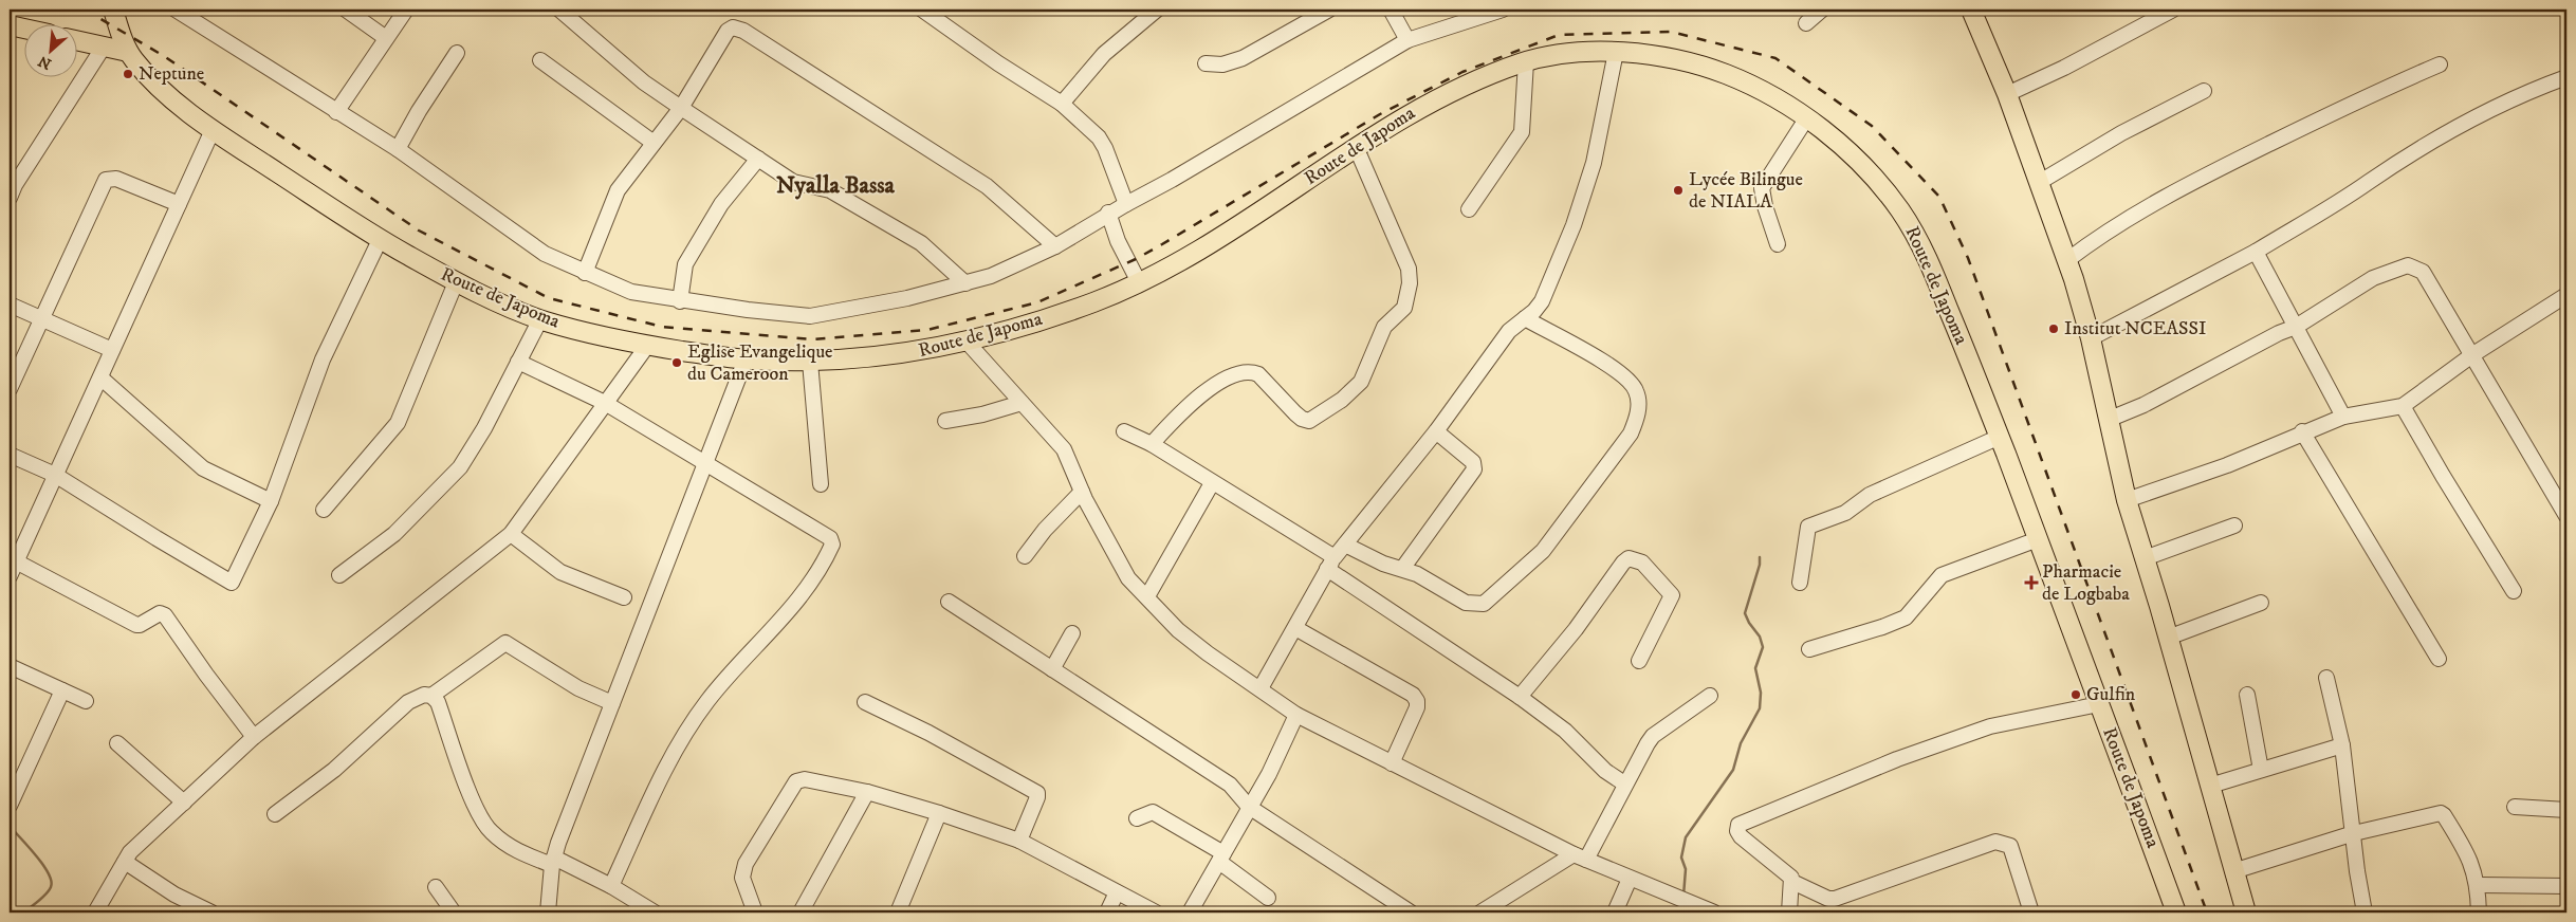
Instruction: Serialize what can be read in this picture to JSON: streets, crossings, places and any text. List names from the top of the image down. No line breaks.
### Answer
{"streets":{"main road":["Route de Japoma"]},"districts":["Nyalla Bassa"],"places":{"other":["Neptune","Lycée Bilingue de NIALA","Institut NCEASSI","Eglise Evangelique du Cameroon","Gulfin"],"health":["Pharmacie de Logbaba"]},"north":"bottom left"}
